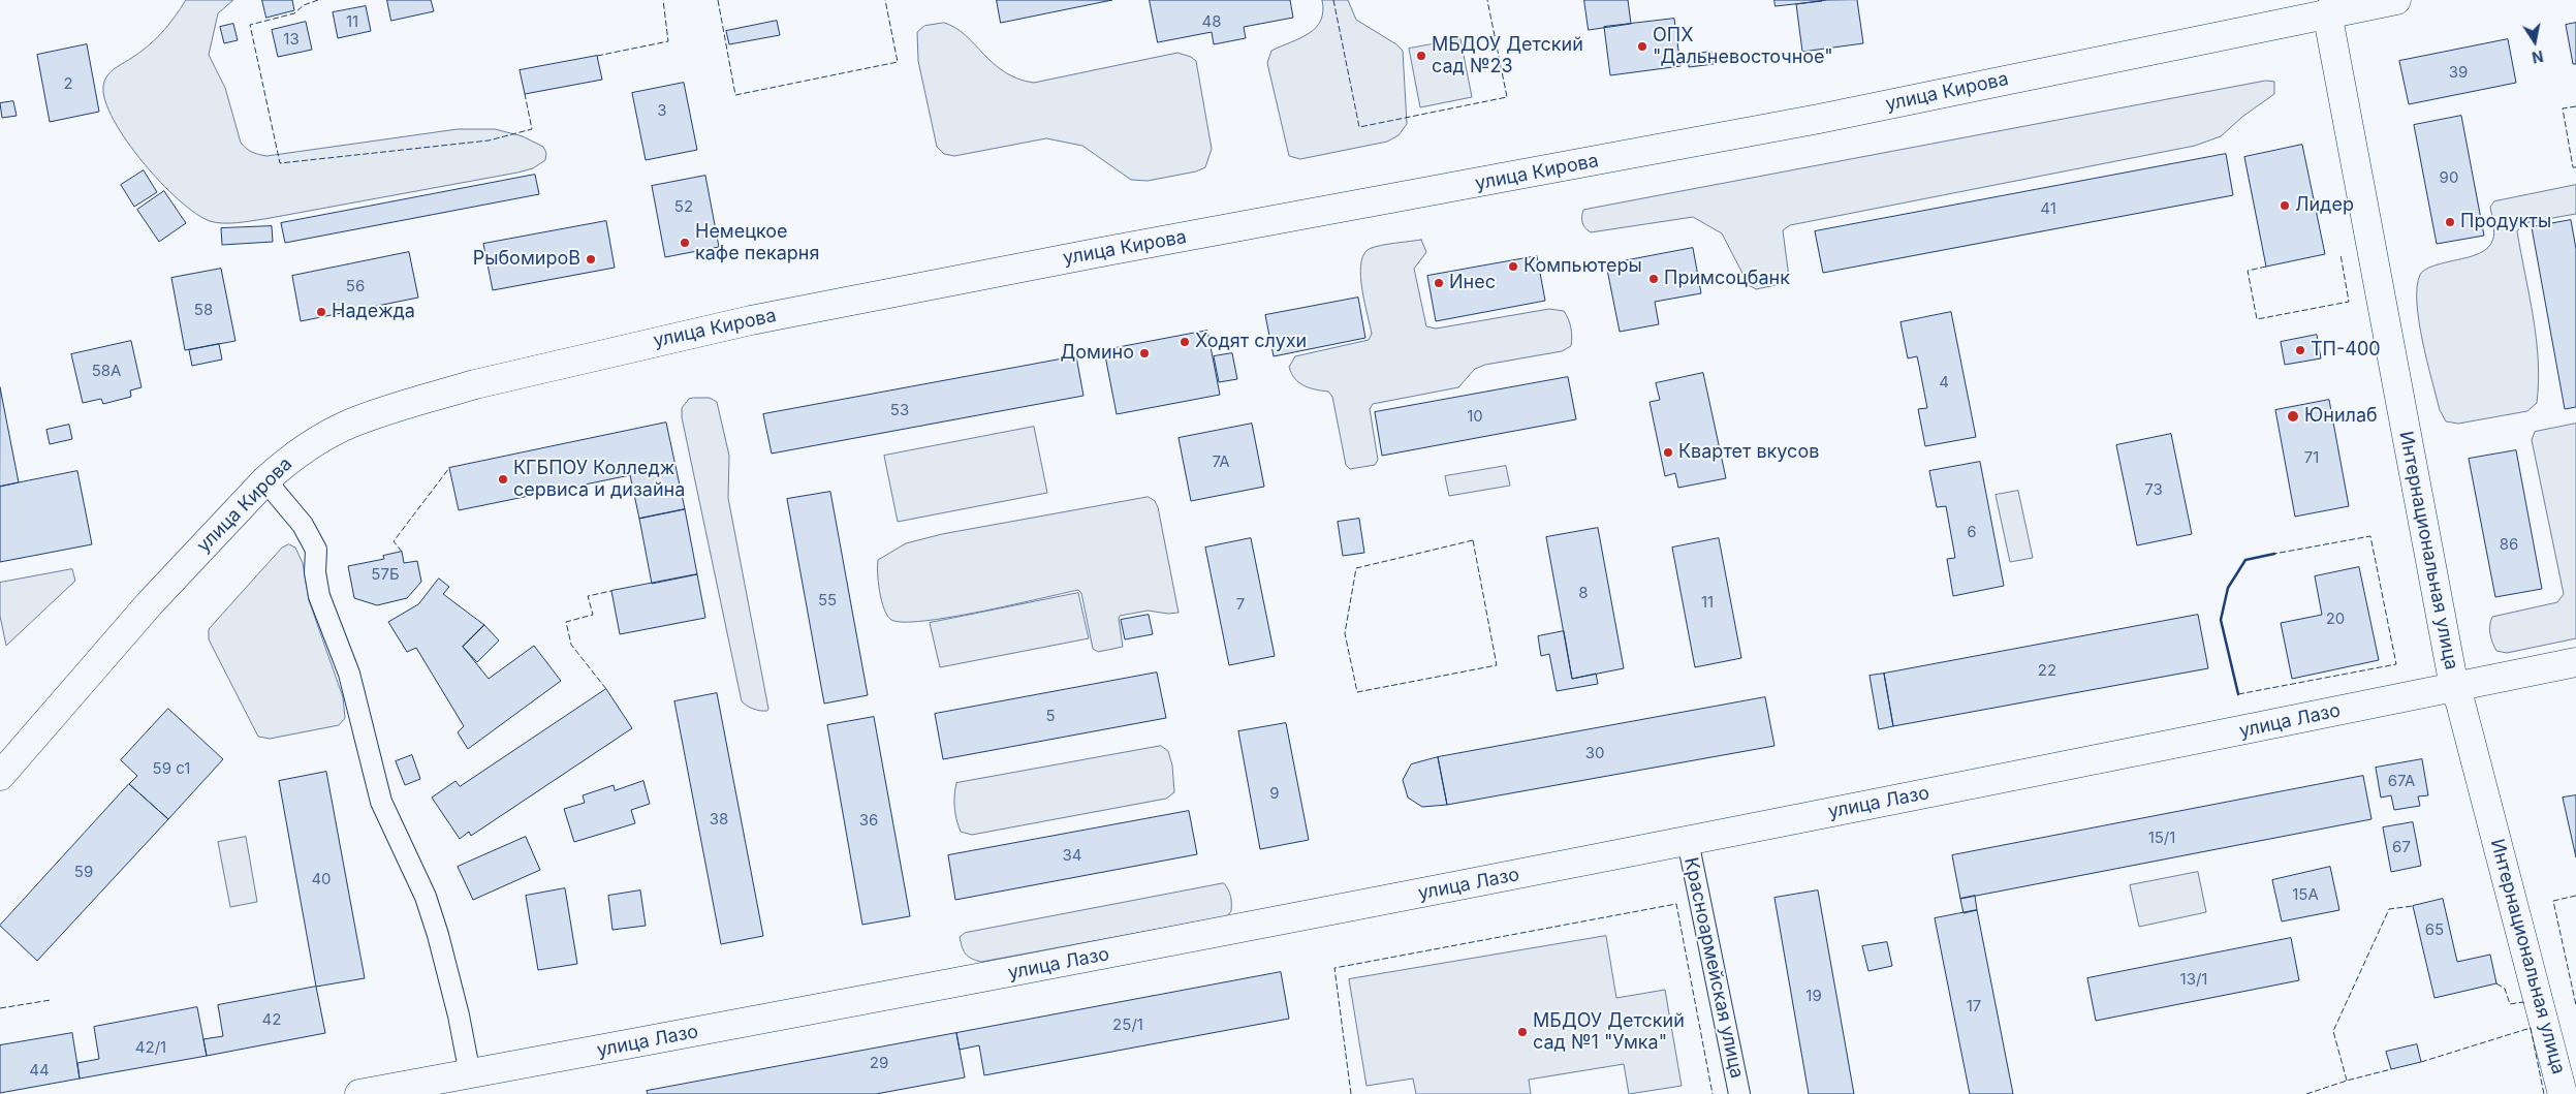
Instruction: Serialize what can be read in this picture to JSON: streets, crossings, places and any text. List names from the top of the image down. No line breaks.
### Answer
{"streets":{"main road":["улица Кирова","Интернациональная улица","улица Лазо"],"street":["Красноармейская улица"]},"crossings":[["улица Кирова","Интернациональная улица"],["Интернациональная улица","улица Лазо"],["улица Лазо","Красноармейская улица"]],"places":["ОПХ \"Дальневосточное\"","МБДОУ Детский сад №23","Лидер","Продукты","Немецкое кафе пекарня","РыбомироВ","Компьютеры","Примсоцбанк","Инес","Надежда","Ходят слухи","ТП-400","Домино","Юнилаб","Квартет вкусов","КГБПОУ Колледж сервиса и дизайна","МБДОУ Детский сад №1 \"Умка\""],"house_numbers":["11","48","13","39","2","3","90","52","41","56","58","58А","4","53","10","71","7А","73","6","86","57Б","8","55","11","7","20","22","5","30","59 с1","67А","9","38","36","15/1","67","34","59","40","15А","65","13/1","19","17","42","25/1","42/1","29","44"],"north":"bottom"}
